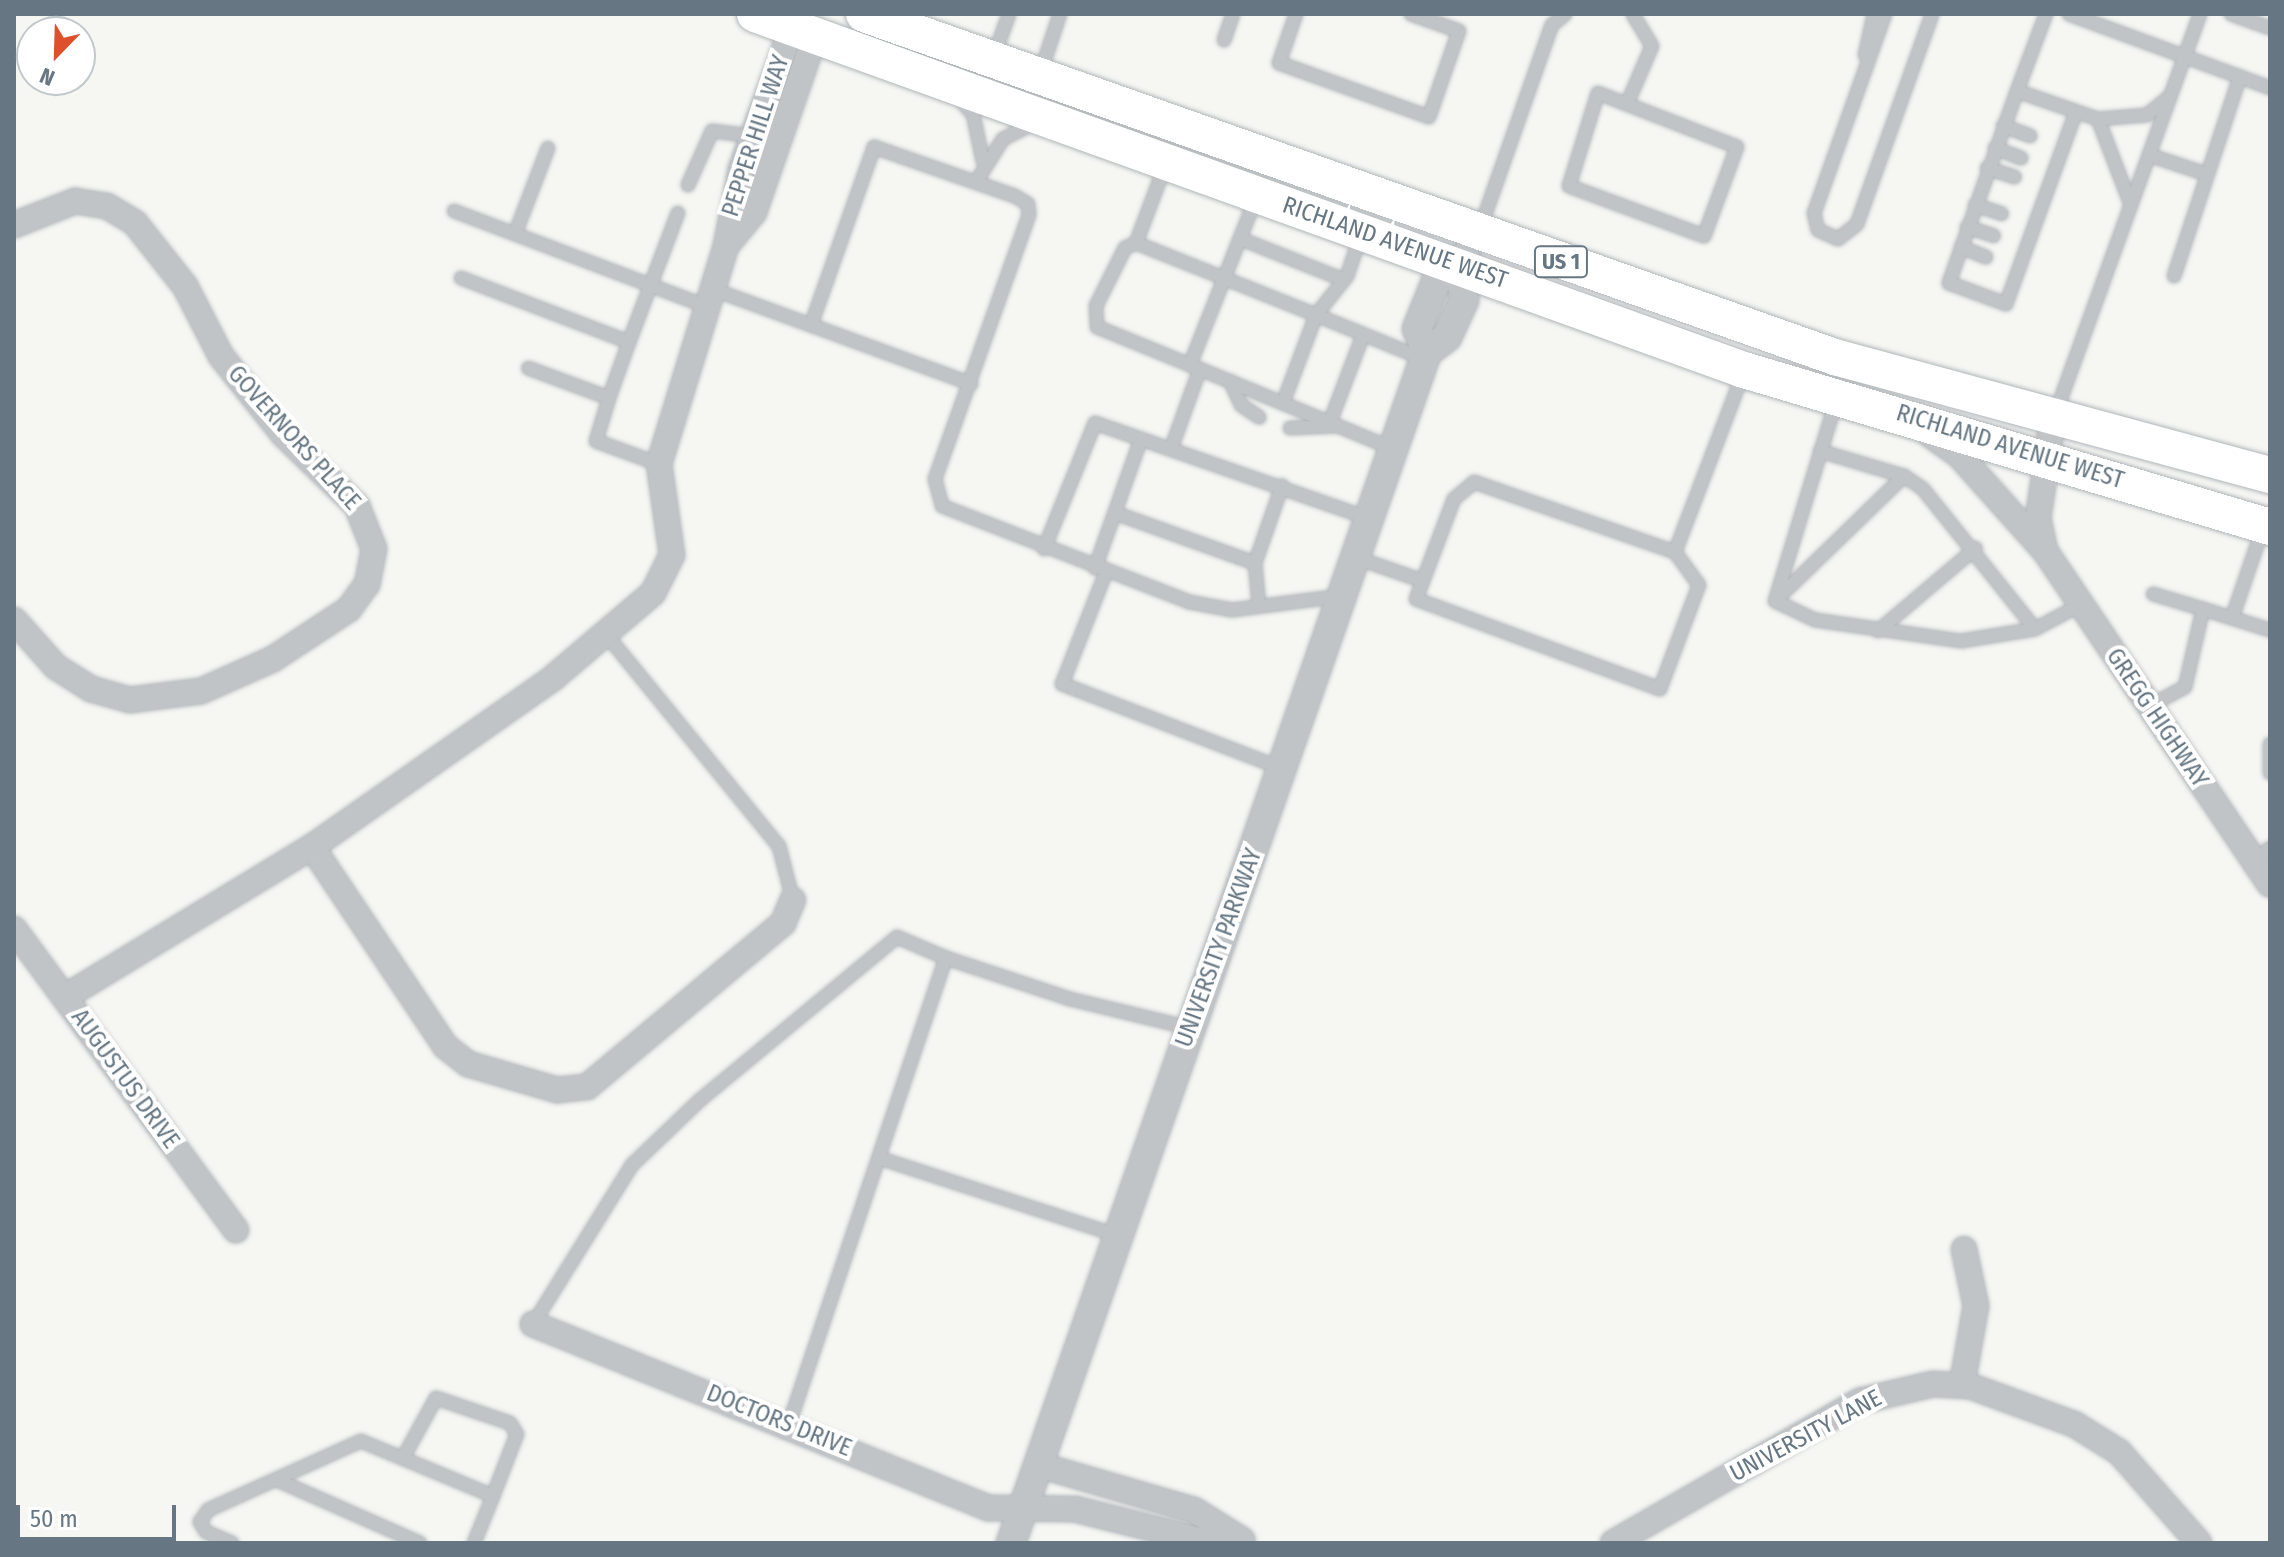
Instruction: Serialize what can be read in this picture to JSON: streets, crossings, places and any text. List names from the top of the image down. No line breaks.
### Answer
{"streets":{"main road":["RICHLAND AVENUE WEST","US 1"],"street":["PEPPER HILL WAY","GOVERNORS PLACE","GREGG HIGHWAY","UNIVERSITY PARKWAY","AUGUSTUS DRIVE","DOCTORS DRIVE","UNIVERSITY LANE"]},"crossings":[["PEPPER HILL WAY","RICHLAND AVENUE WEST"],["RICHLAND AVENUE WEST","GREGG HIGHWAY"],["RICHLAND AVENUE WEST","UNIVERSITY PARKWAY"],["UNIVERSITY PARKWAY","DOCTORS DRIVE"]],"scale_bar":"50 m","north":"bottom left"}
